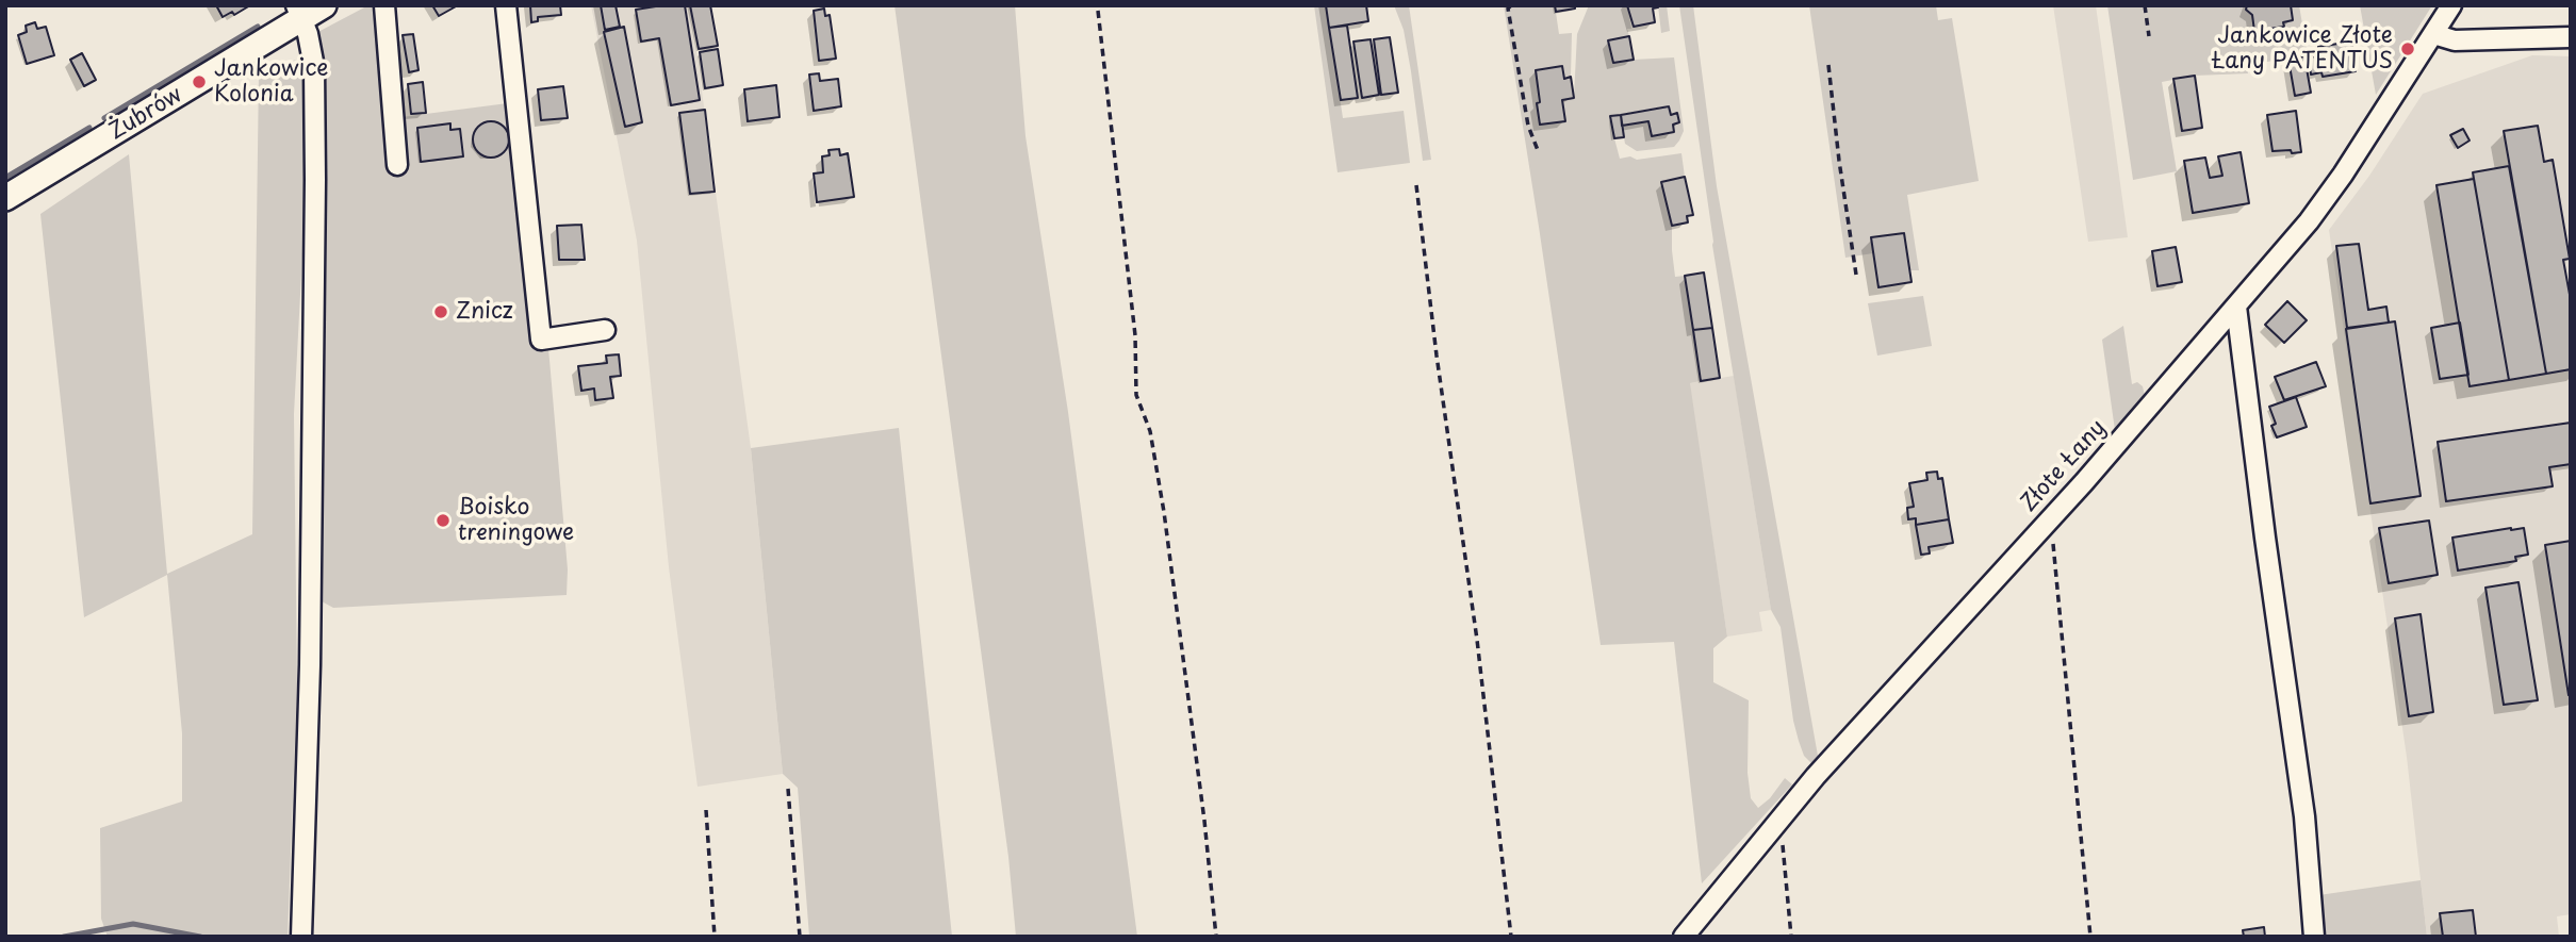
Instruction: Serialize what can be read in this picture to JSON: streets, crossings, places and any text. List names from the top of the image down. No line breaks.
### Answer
{"streets":{"main road":["Żubrów"],"street":["Złote Łany"]},"places":["Jankowice Złote Łany PATENTUS","Jankowice Kolonia","Znicz","Boisko treningowe"]}
